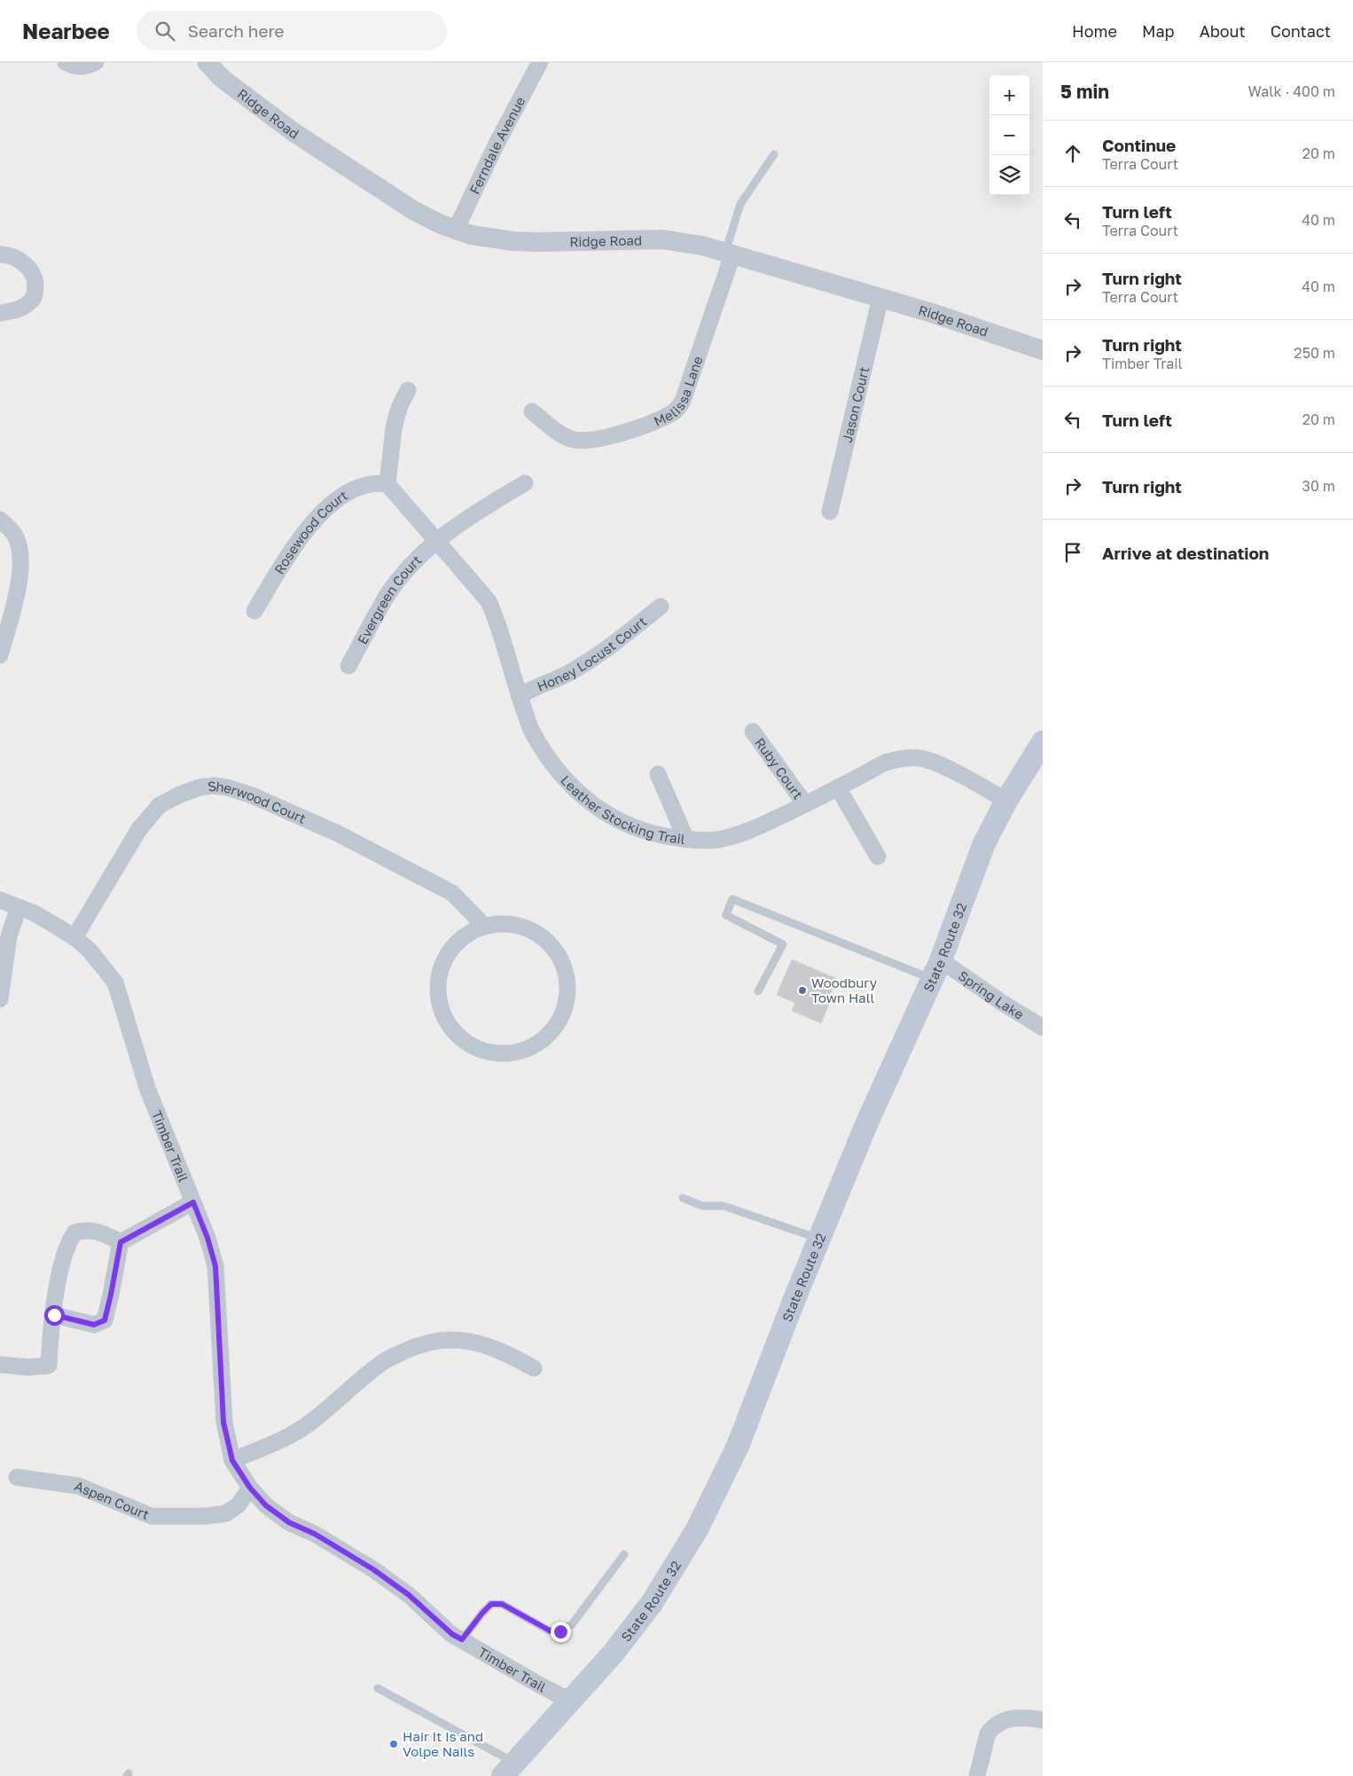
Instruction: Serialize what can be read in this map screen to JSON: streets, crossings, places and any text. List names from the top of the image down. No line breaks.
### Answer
{"streets":{"main road":["State Route 32"],"street":["Ridge Road","Ferndale Avenue","Melissa Lane","Jason Court","Rosewood Court","Evergreen Court","Honey Locust Court","Ruby Court","Sherwood Court","Leather Stocking Trail","Spring Lake","Timber Trail","Aspen Court"]},"crossings":[["Ridge Road","Ferndale Avenue"],["Ridge Road","Melissa Lane"],["Ridge Road","Jason Court"],["Rosewood Court","Leather Stocking Trail"],["Evergreen Court","Leather Stocking Trail"],["Honey Locust Court","Leather Stocking Trail"],["Ruby Court","Leather Stocking Trail"],["Sherwood Court","Timber Trail"],["Leather Stocking Trail","State Route 32"],["State Route 32","Spring Lake"],["State Route 32","Timber Trail"],["Timber Trail","Aspen Court"]],"places":["Woodbury Town Hall","Hair It Is and Volpe Nails"],"page":{"header":"Nearbee","search":"Search here","nav":["Home","Map","About","Contact"],"heading":["5 min","Walk · 400 m"],"map_buttons":["+","−"],"list":[["Continue","Terra Court","20 m"],["Turn left","Terra Court","40 m"],["Turn right","Terra Court","40 m"],["Turn right","Timber Trail","250 m"],["Turn left","20 m"],["Turn right","30 m"],"Arrive at destination"]}}
